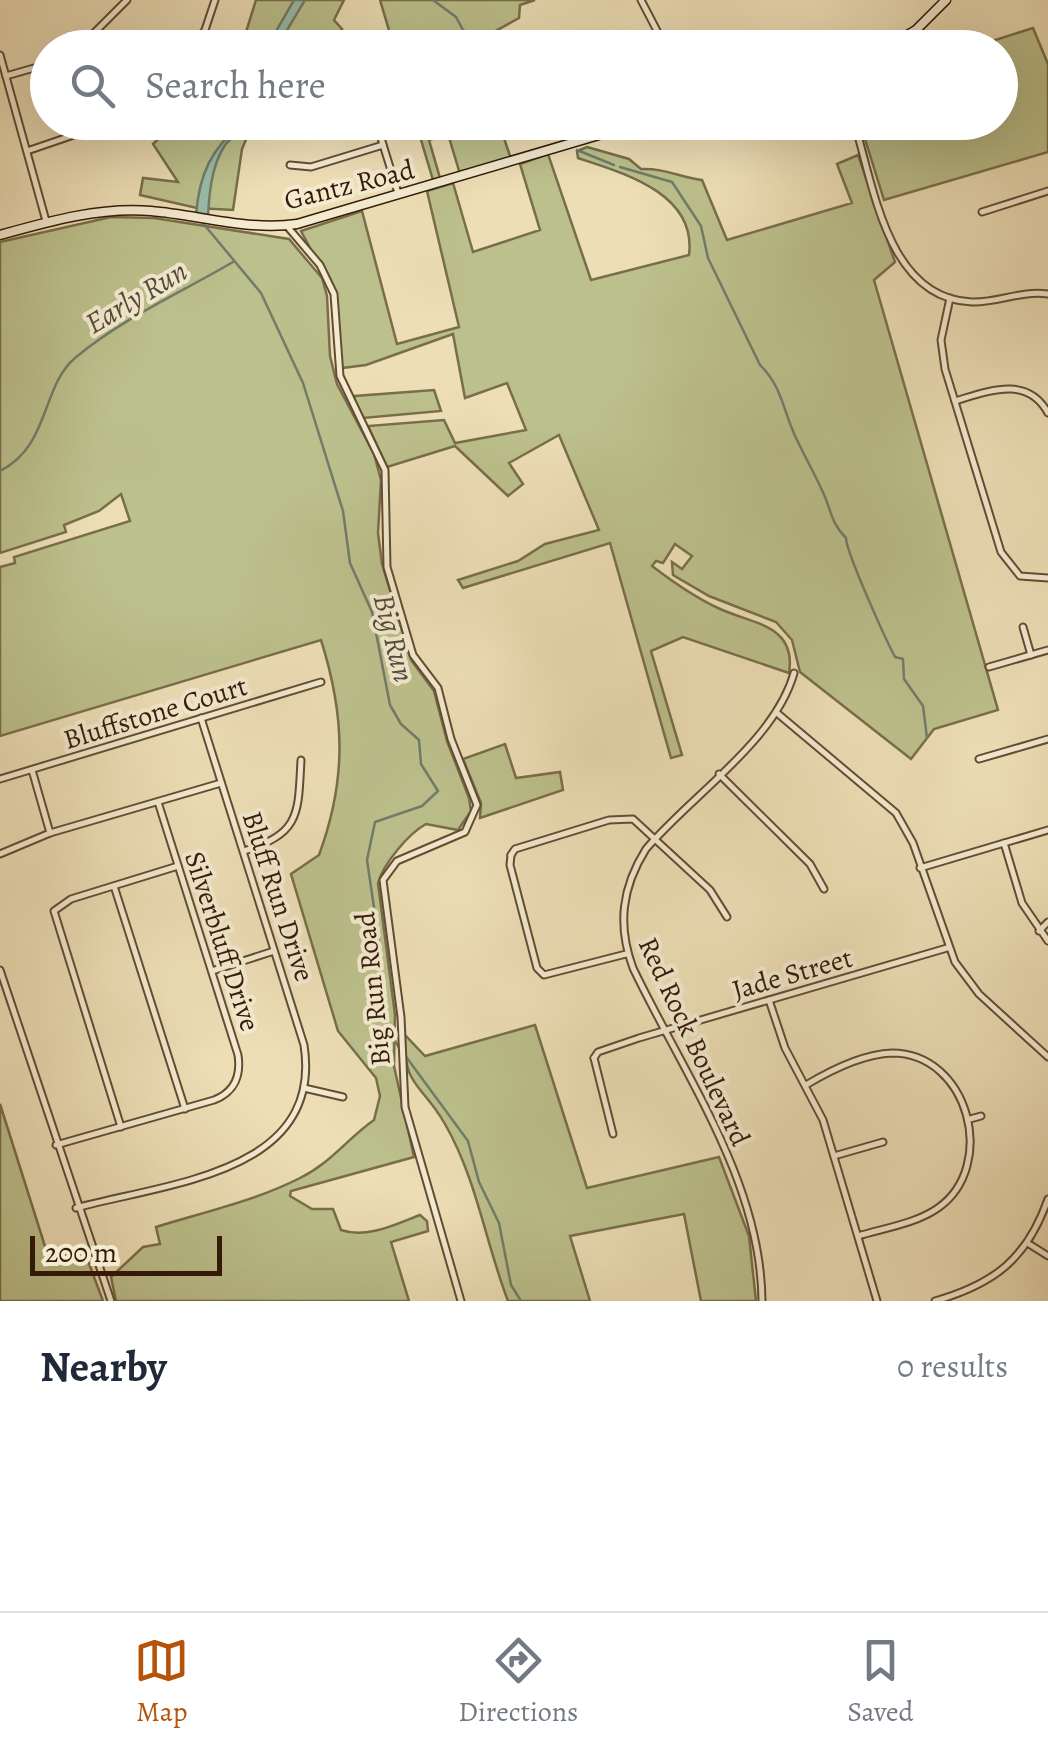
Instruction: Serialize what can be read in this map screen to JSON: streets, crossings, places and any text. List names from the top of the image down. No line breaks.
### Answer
{"streets":{"main road":["Gantz Road"],"street":["Bluffstone Court","Bluff Run Drive","Silverbluff Drive","Jade Street","Big Run Road","Red Rock Boulevard"]},"crossings":[["Gantz Road","Big Run Road"],["Bluffstone Court","Bluff Run Drive"],["Jade Street","Red Rock Boulevard"]],"water":["Early Run","Big Run"],"scale_bar":"200 m","page":{"search":"Search here","scale":"200 m","heading":["Nearby","0 results"],"nav":["Map","Directions","Saved"]}}
